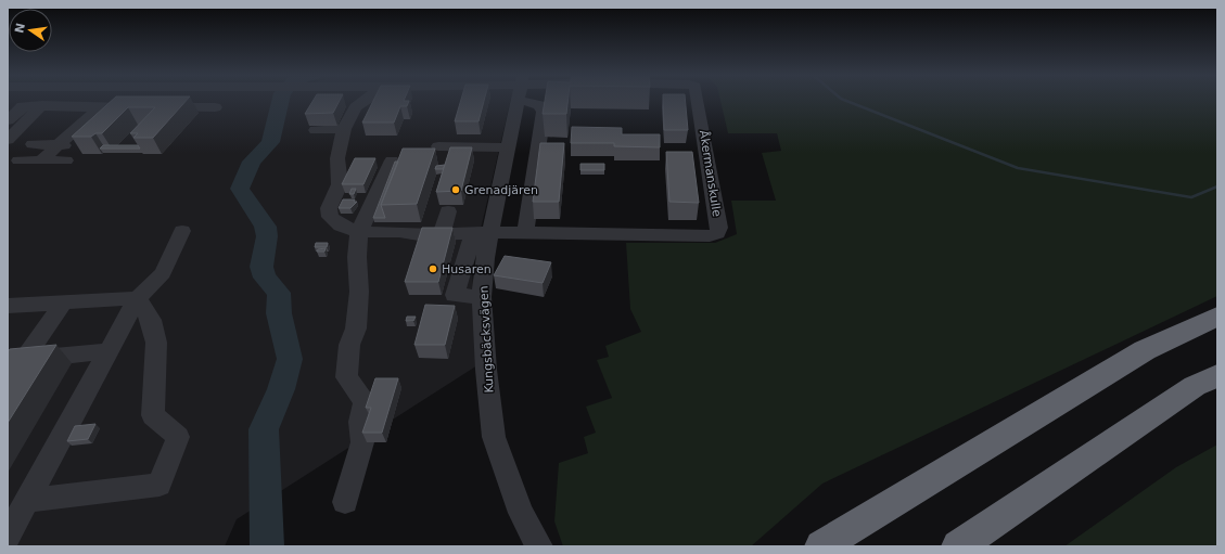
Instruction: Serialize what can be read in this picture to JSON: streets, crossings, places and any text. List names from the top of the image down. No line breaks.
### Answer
{"streets":{"street":["Åkermanskulle","Kungsbäcksvägen"]},"crossings":[["Åkermanskulle","Kungsbäcksvägen"]],"places":["Grenadjären","Husaren"],"north":"left"}
